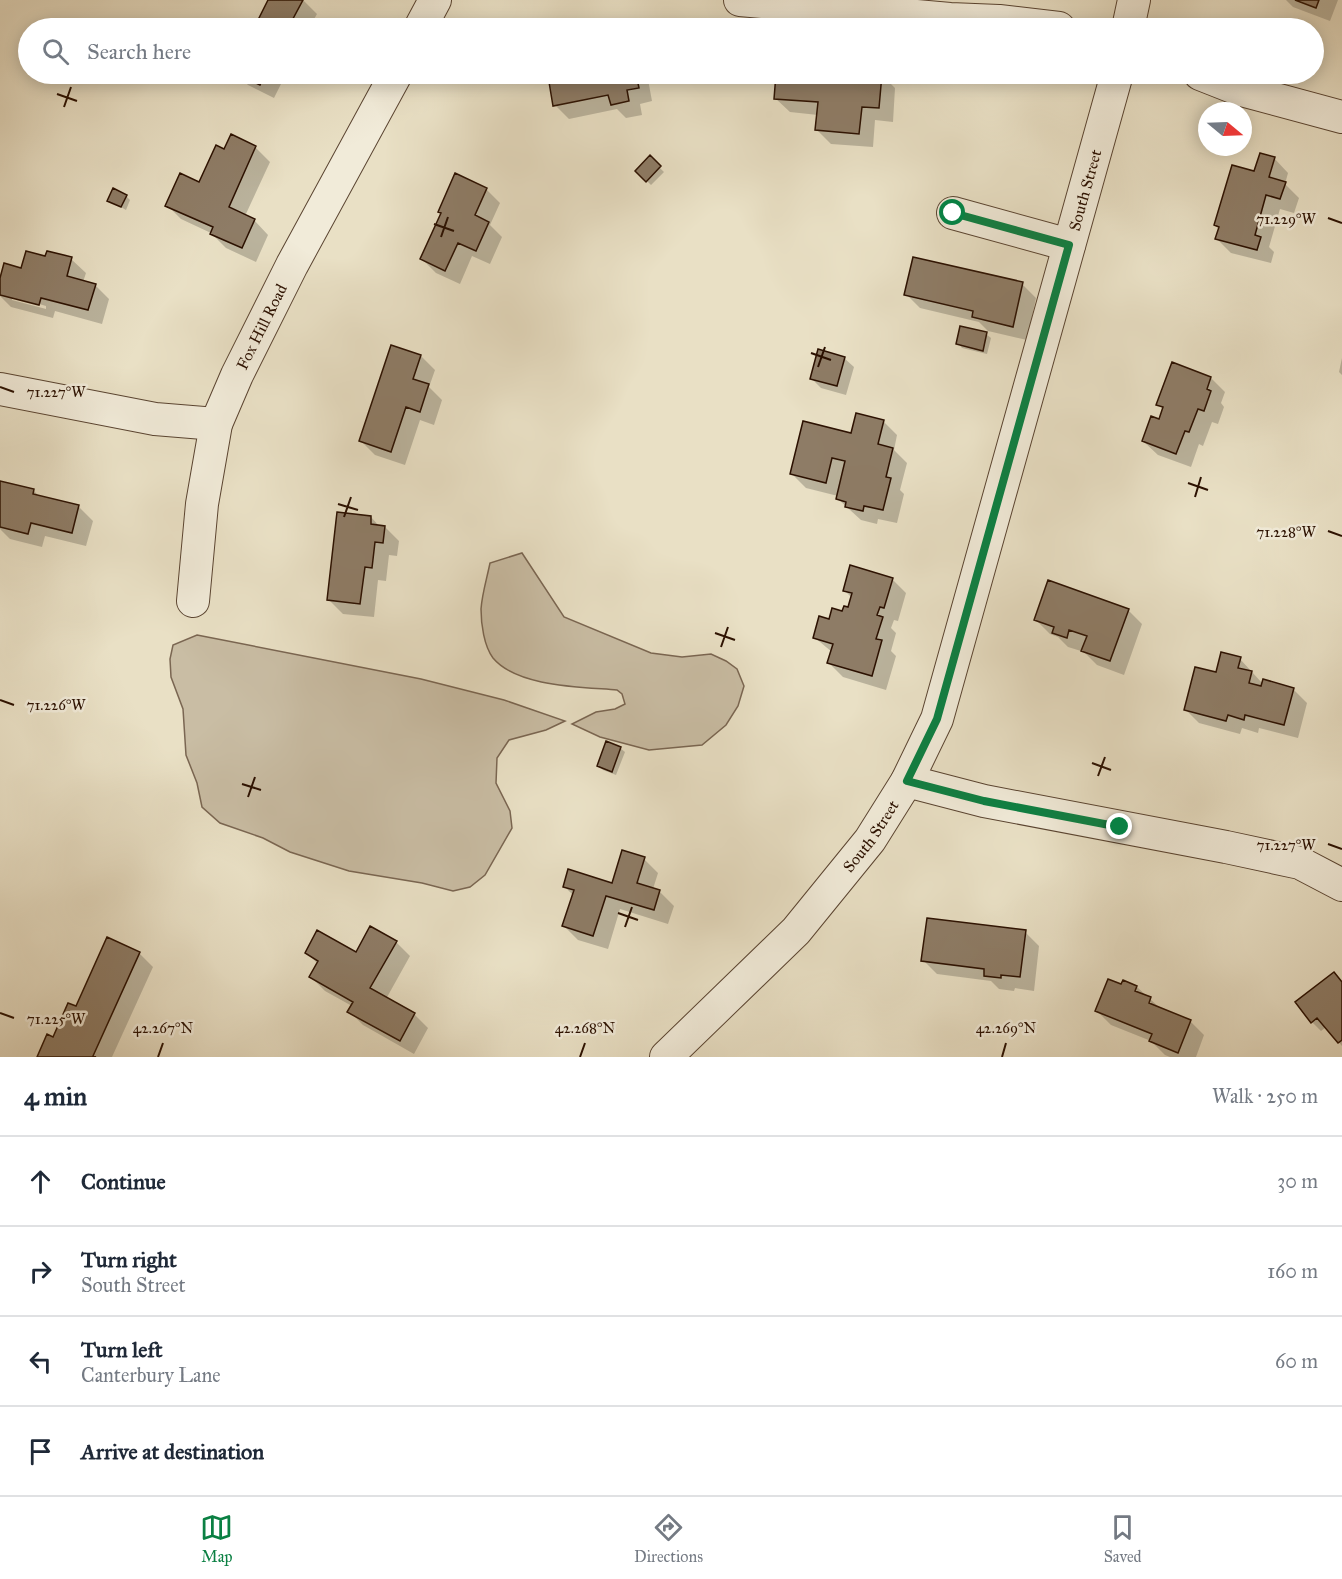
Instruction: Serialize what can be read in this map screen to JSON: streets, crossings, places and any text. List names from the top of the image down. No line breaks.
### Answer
{"streets":{"street":["South Street","Fox Hill Road"]},"north":"right","page":{"search":"Search here","heading":["4 min","Walk · 250 m"],"list":[["Continue","30 m"],["Turn right","South Street","160 m"],["Turn left","Canterbury Lane","60 m"],"Arrive at destination"],"nav":["Map","Directions","Saved"]},"coordinates":["71.229°W","71.227°W","71.228°W","71.226°W","71.225°W","42.267°N","42.268°N","42.269°N"]}
